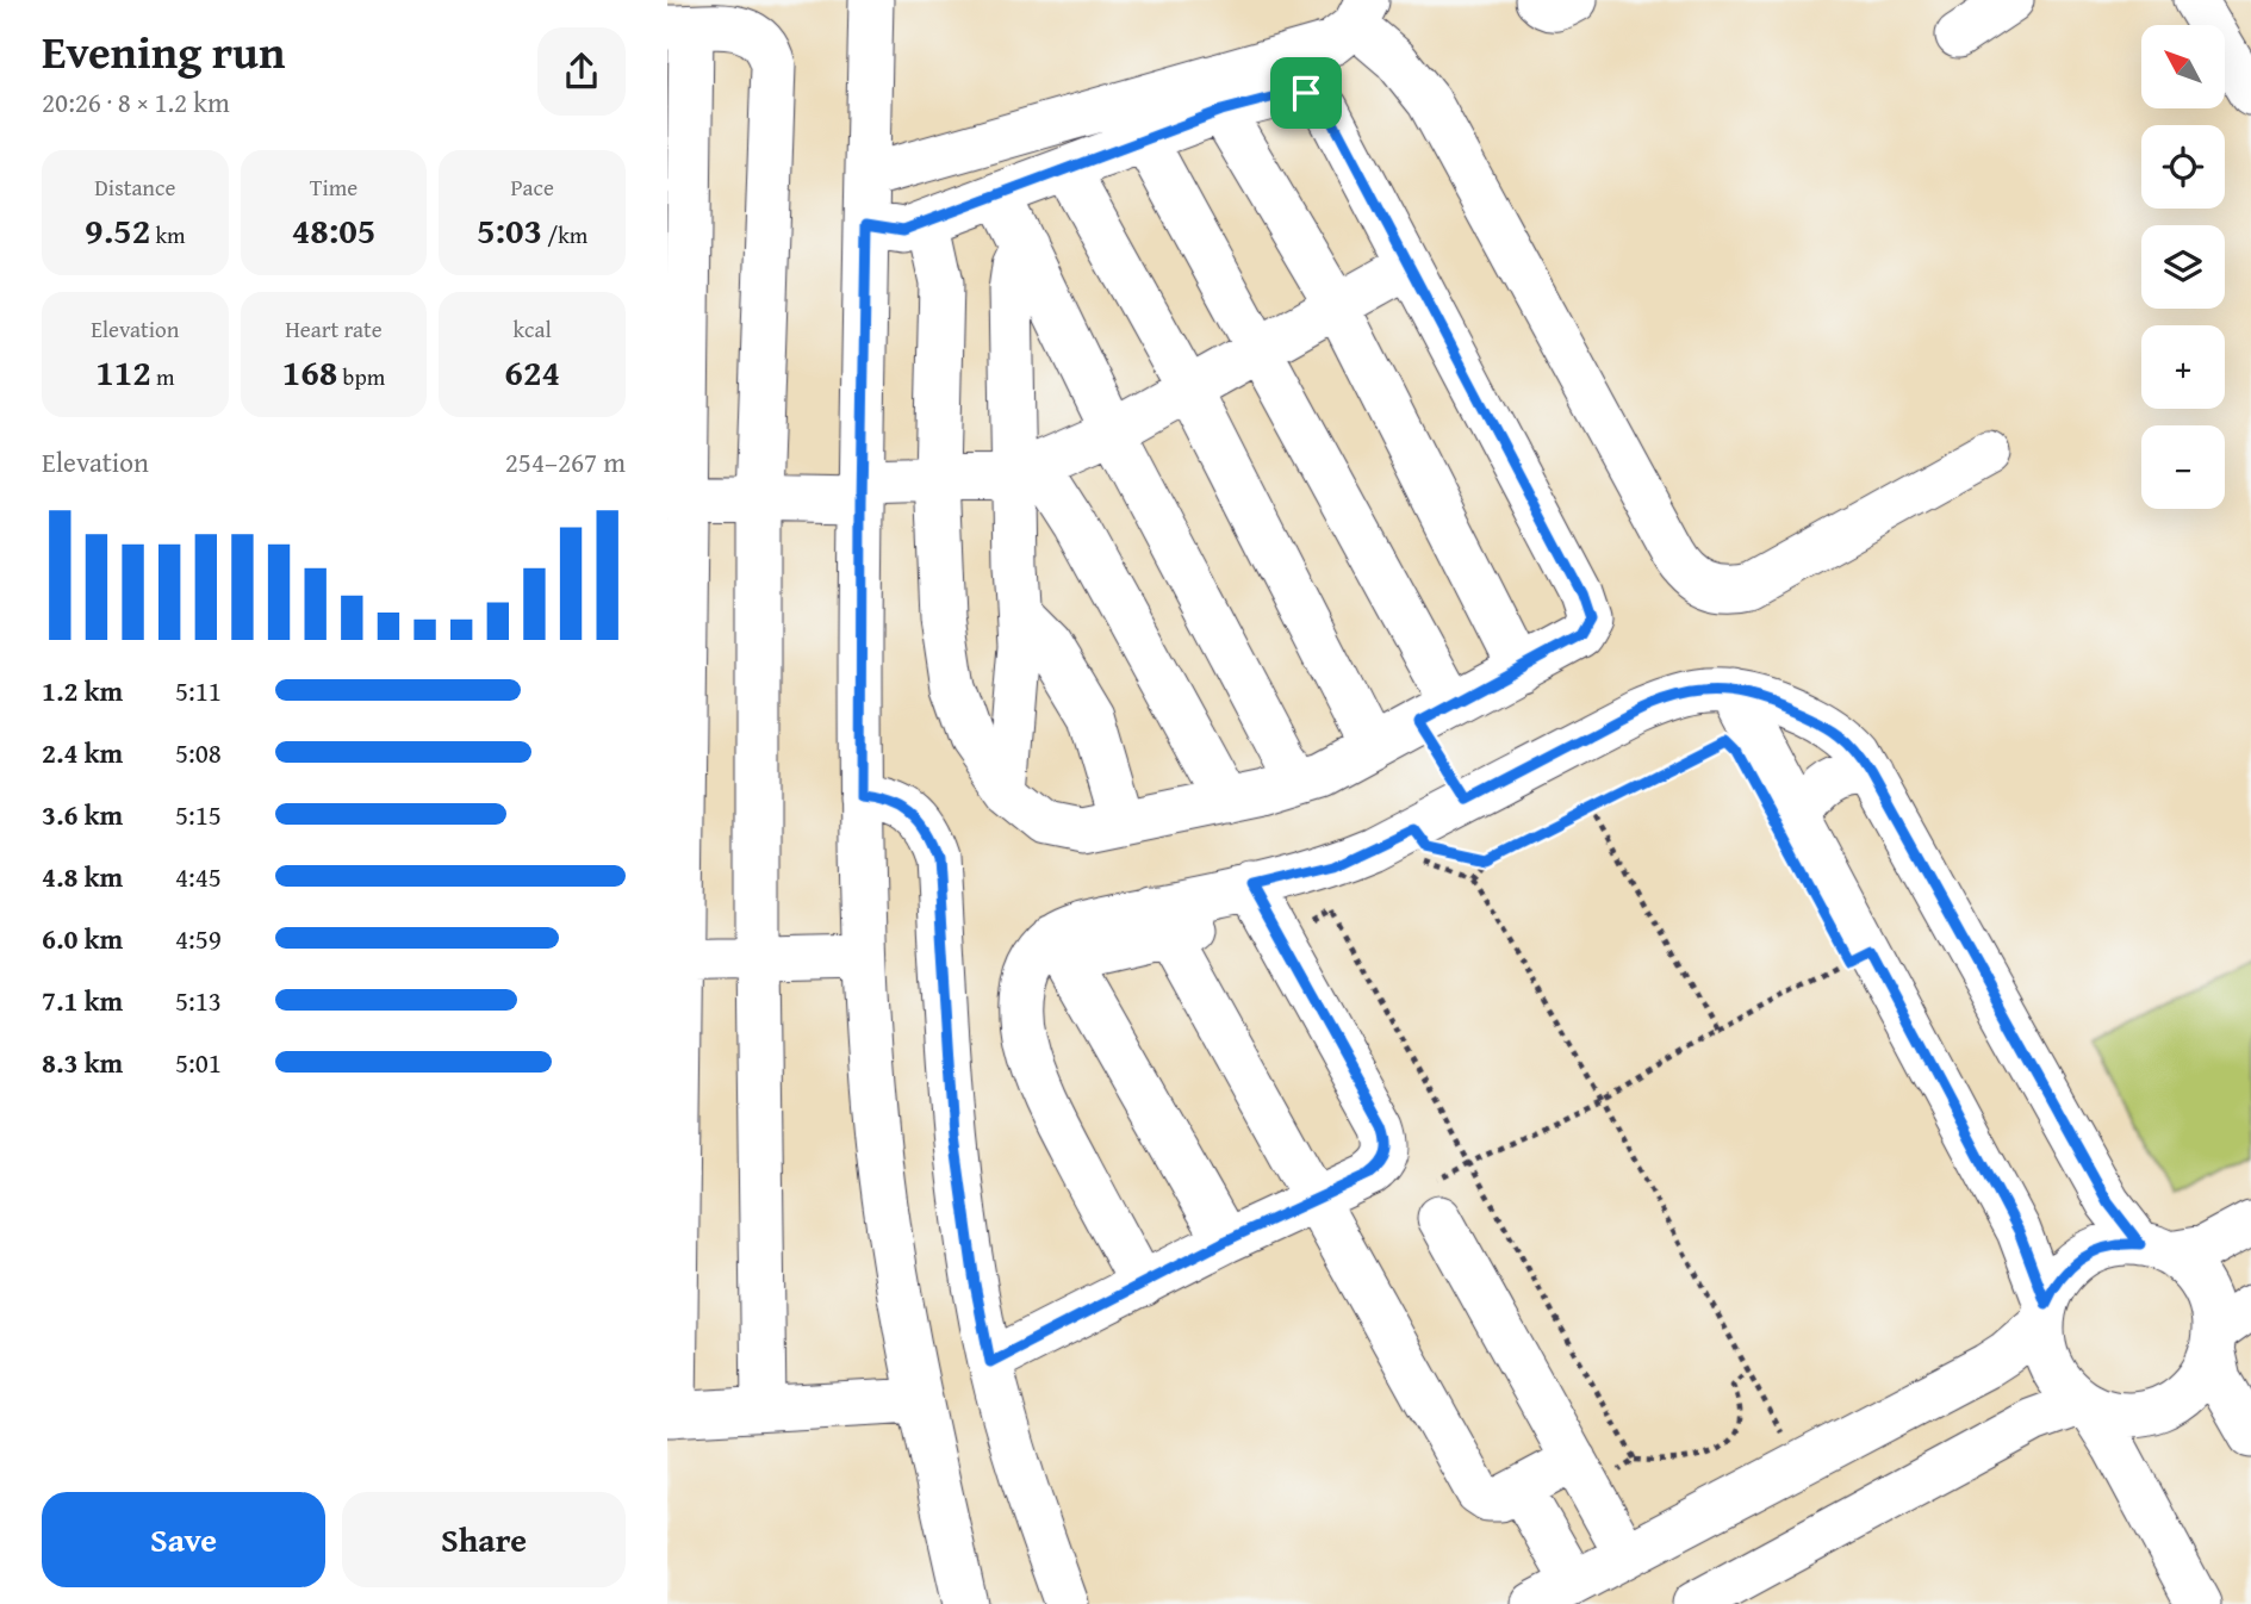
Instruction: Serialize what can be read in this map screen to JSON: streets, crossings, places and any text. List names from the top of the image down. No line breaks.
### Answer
{"north":"top left","page":{"heading":["Evening run","20:26 · 8 × 1.2 km"],"map_buttons":["+","−"],"stats":[["Distance","9.52 km"],["Time","48:05"],["Pace","5:03 /km"],["Elevation","112 m"],["Heart rate","168 bpm"],["kcal","624"]],"chart":["Elevation","254–267 m"],"list":[{"name":"1.2 km","note":"5:11"},{"name":"2.4 km","note":"5:08"},{"name":"3.6 km","note":"5:15"},{"name":"4.8 km","note":"4:45"},{"name":"6.0 km","note":"4:59"},{"name":"7.1 km","note":"5:13"},{"name":"8.3 km","note":"5:01"}],"buttons":["Save","Share"]}}
